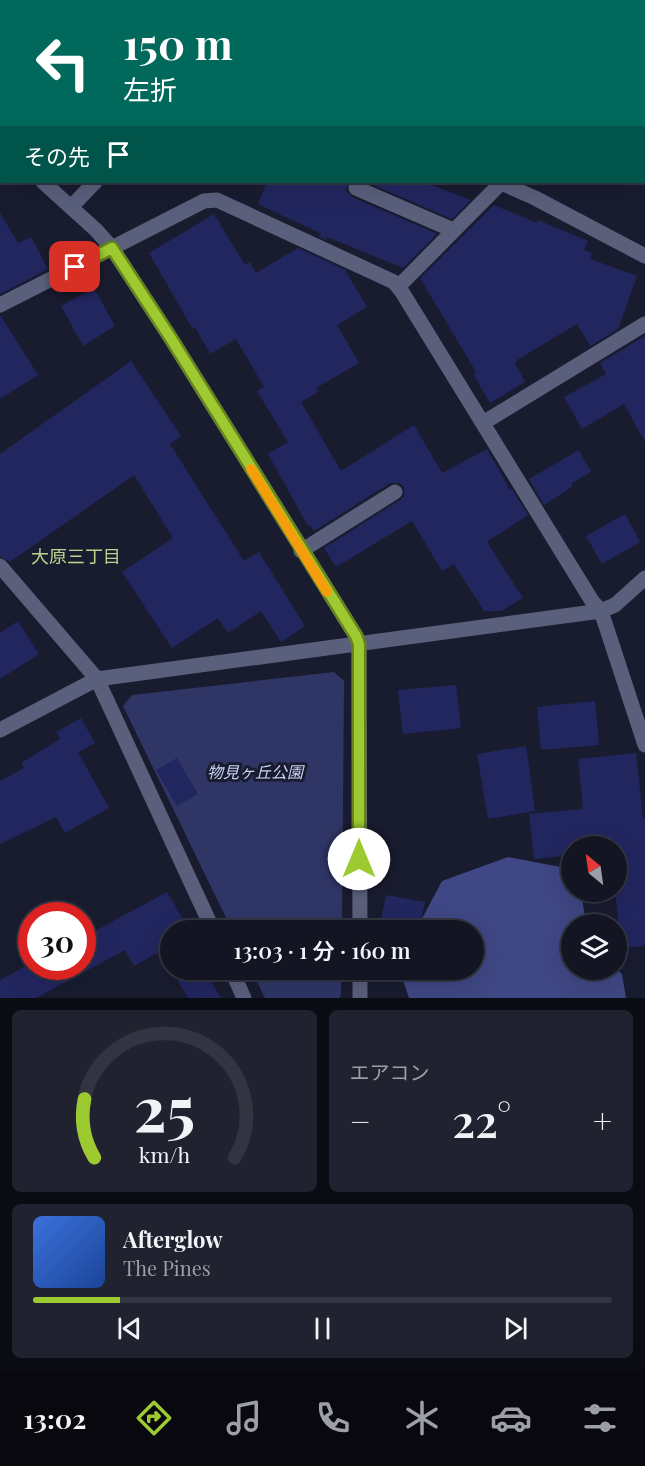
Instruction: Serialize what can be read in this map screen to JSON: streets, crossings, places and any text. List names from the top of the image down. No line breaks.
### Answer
{"districts":["大原三丁目"],"parks":["物見ヶ丘公園"],"north":"top left","page":{"turn":["150 m","左折"],"then":"その先","limit":"30","trip":"13:03 · 1 分 · 160 m","tile":"エアコン","heat":["−","22°","+"],"song":["Afterglow","The Pines"],"tabs":"13:02","gauge":["25","km/h"]}}
